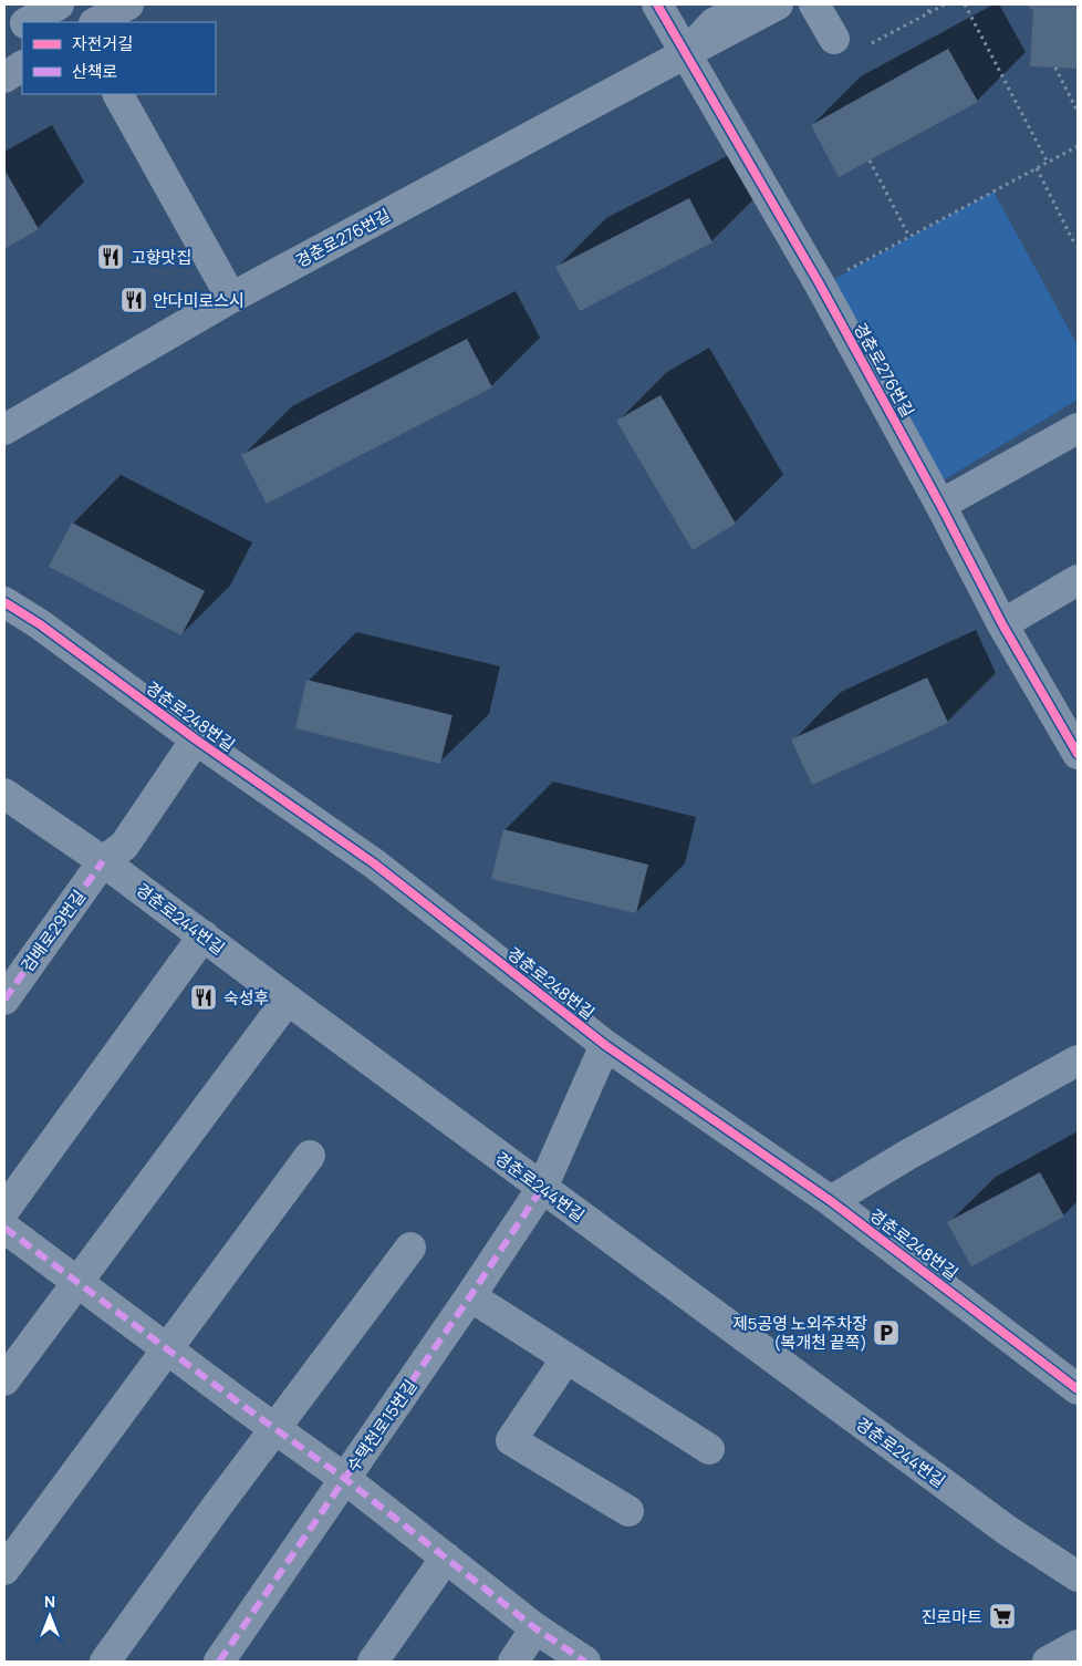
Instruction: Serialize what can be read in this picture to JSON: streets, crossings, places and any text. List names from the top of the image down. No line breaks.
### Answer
{"streets":{"street":["경춘로276번길","경춘로248번길","경춘로244번길","검배로29번길","수택천로15번길"]},"crossings":[["경춘로248번길","검배로29번길"],["경춘로248번길","수택천로15번길"],["경춘로244번길","검배로29번길"],["경춘로244번길","수택천로15번길"]],"places":{"restaurant":["고향맛집","안다미로스시","숙성후"],"parking":["제5공영 노외주차장 (복개천 끝쪽)"],"supermarket":["진로마트"]},"legend":["자전거길","산책로"],"north":"top"}
